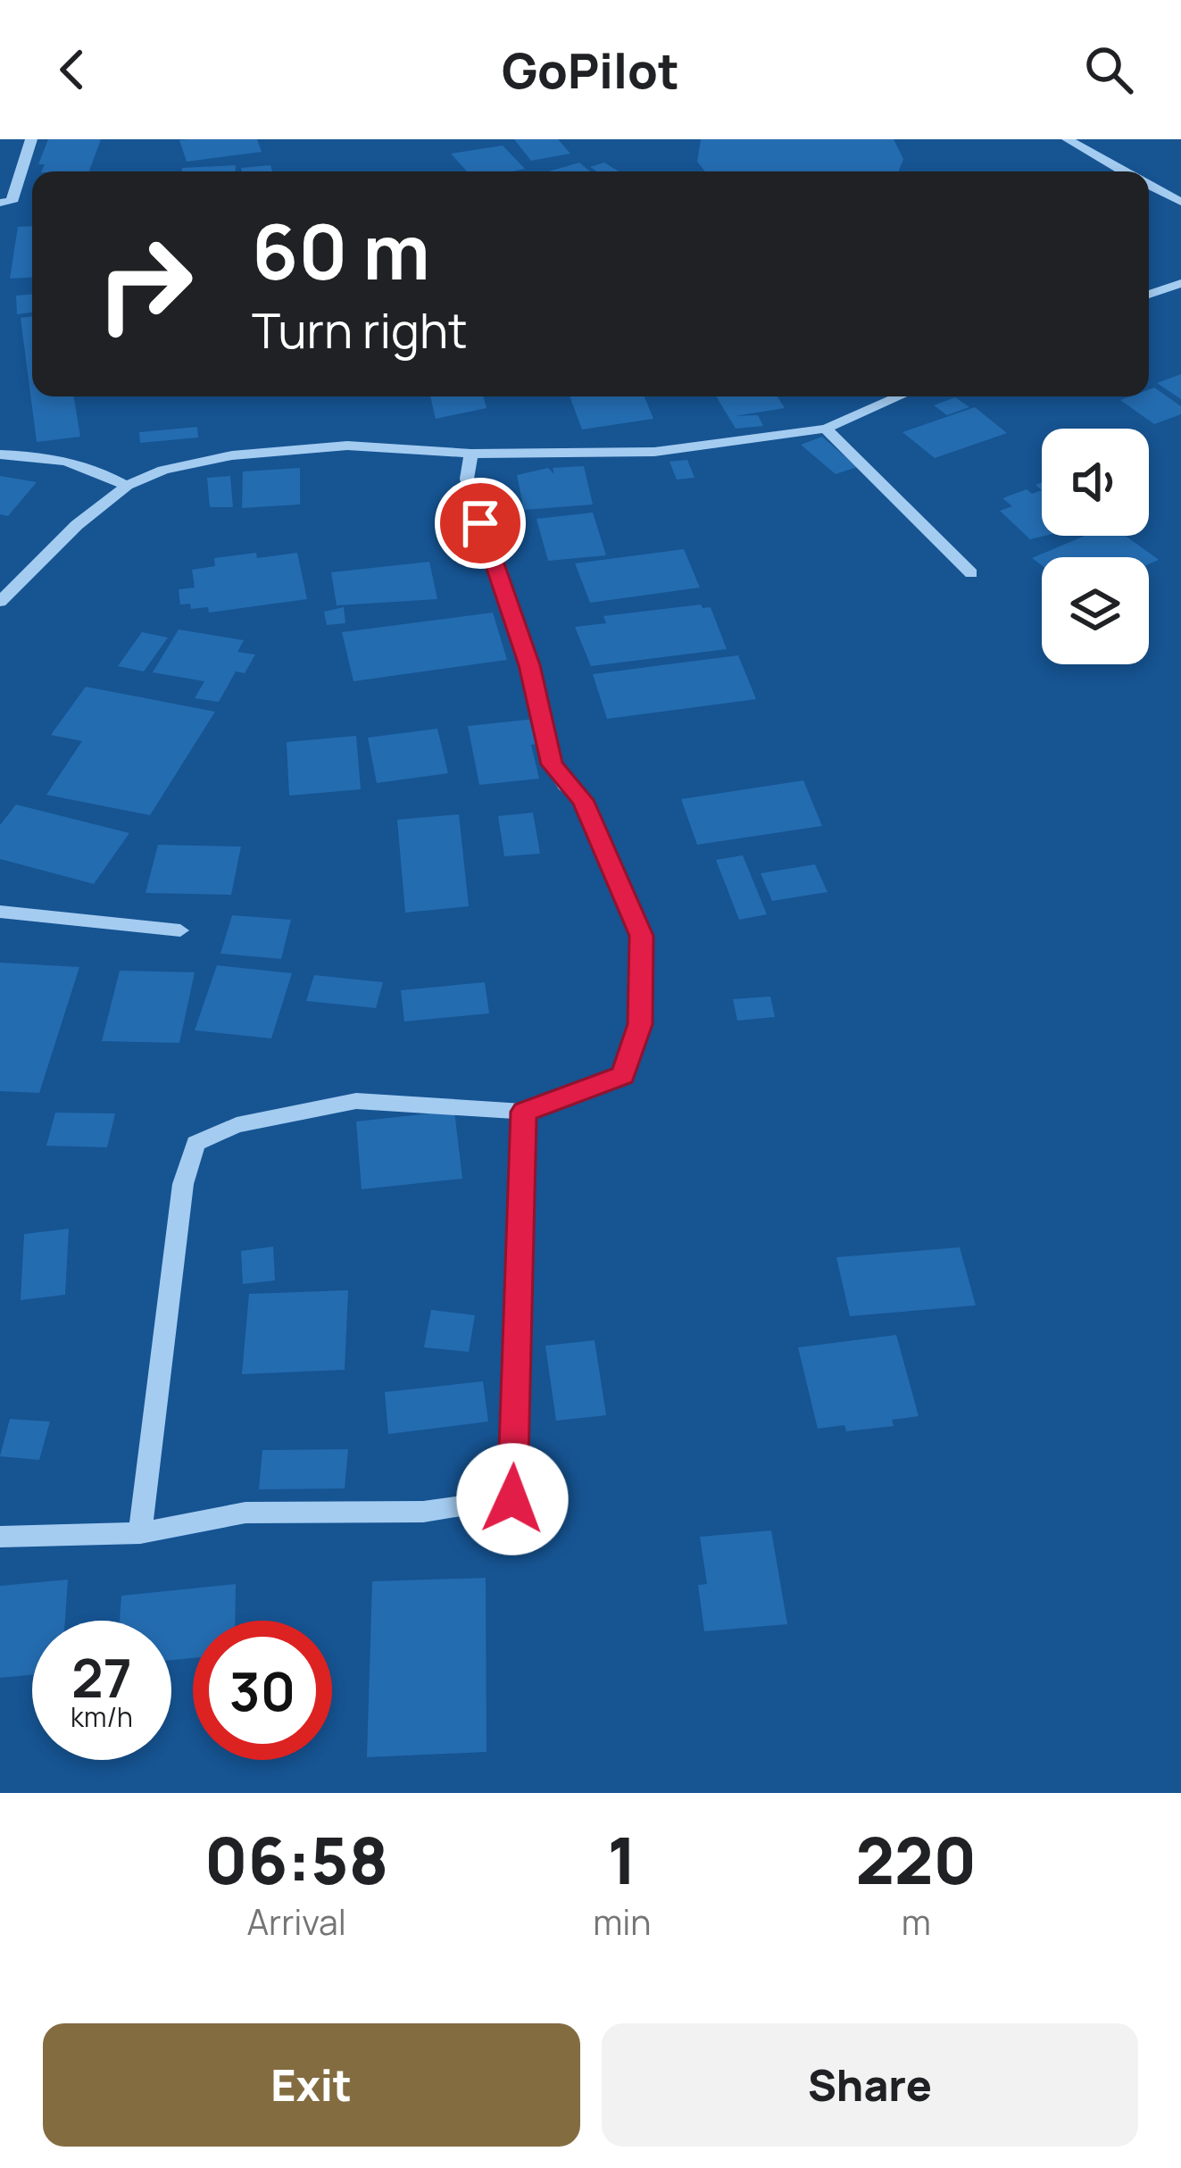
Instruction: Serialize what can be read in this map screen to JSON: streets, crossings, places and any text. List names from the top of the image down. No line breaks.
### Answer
{"page":{"header":"GoPilot","turn":["60 m","Turn right"],"speed":"27 km/h","limit":"30","eta":["06:58","Arrival","1","min","220","m"],"buttons":["Exit","Share"]}}
